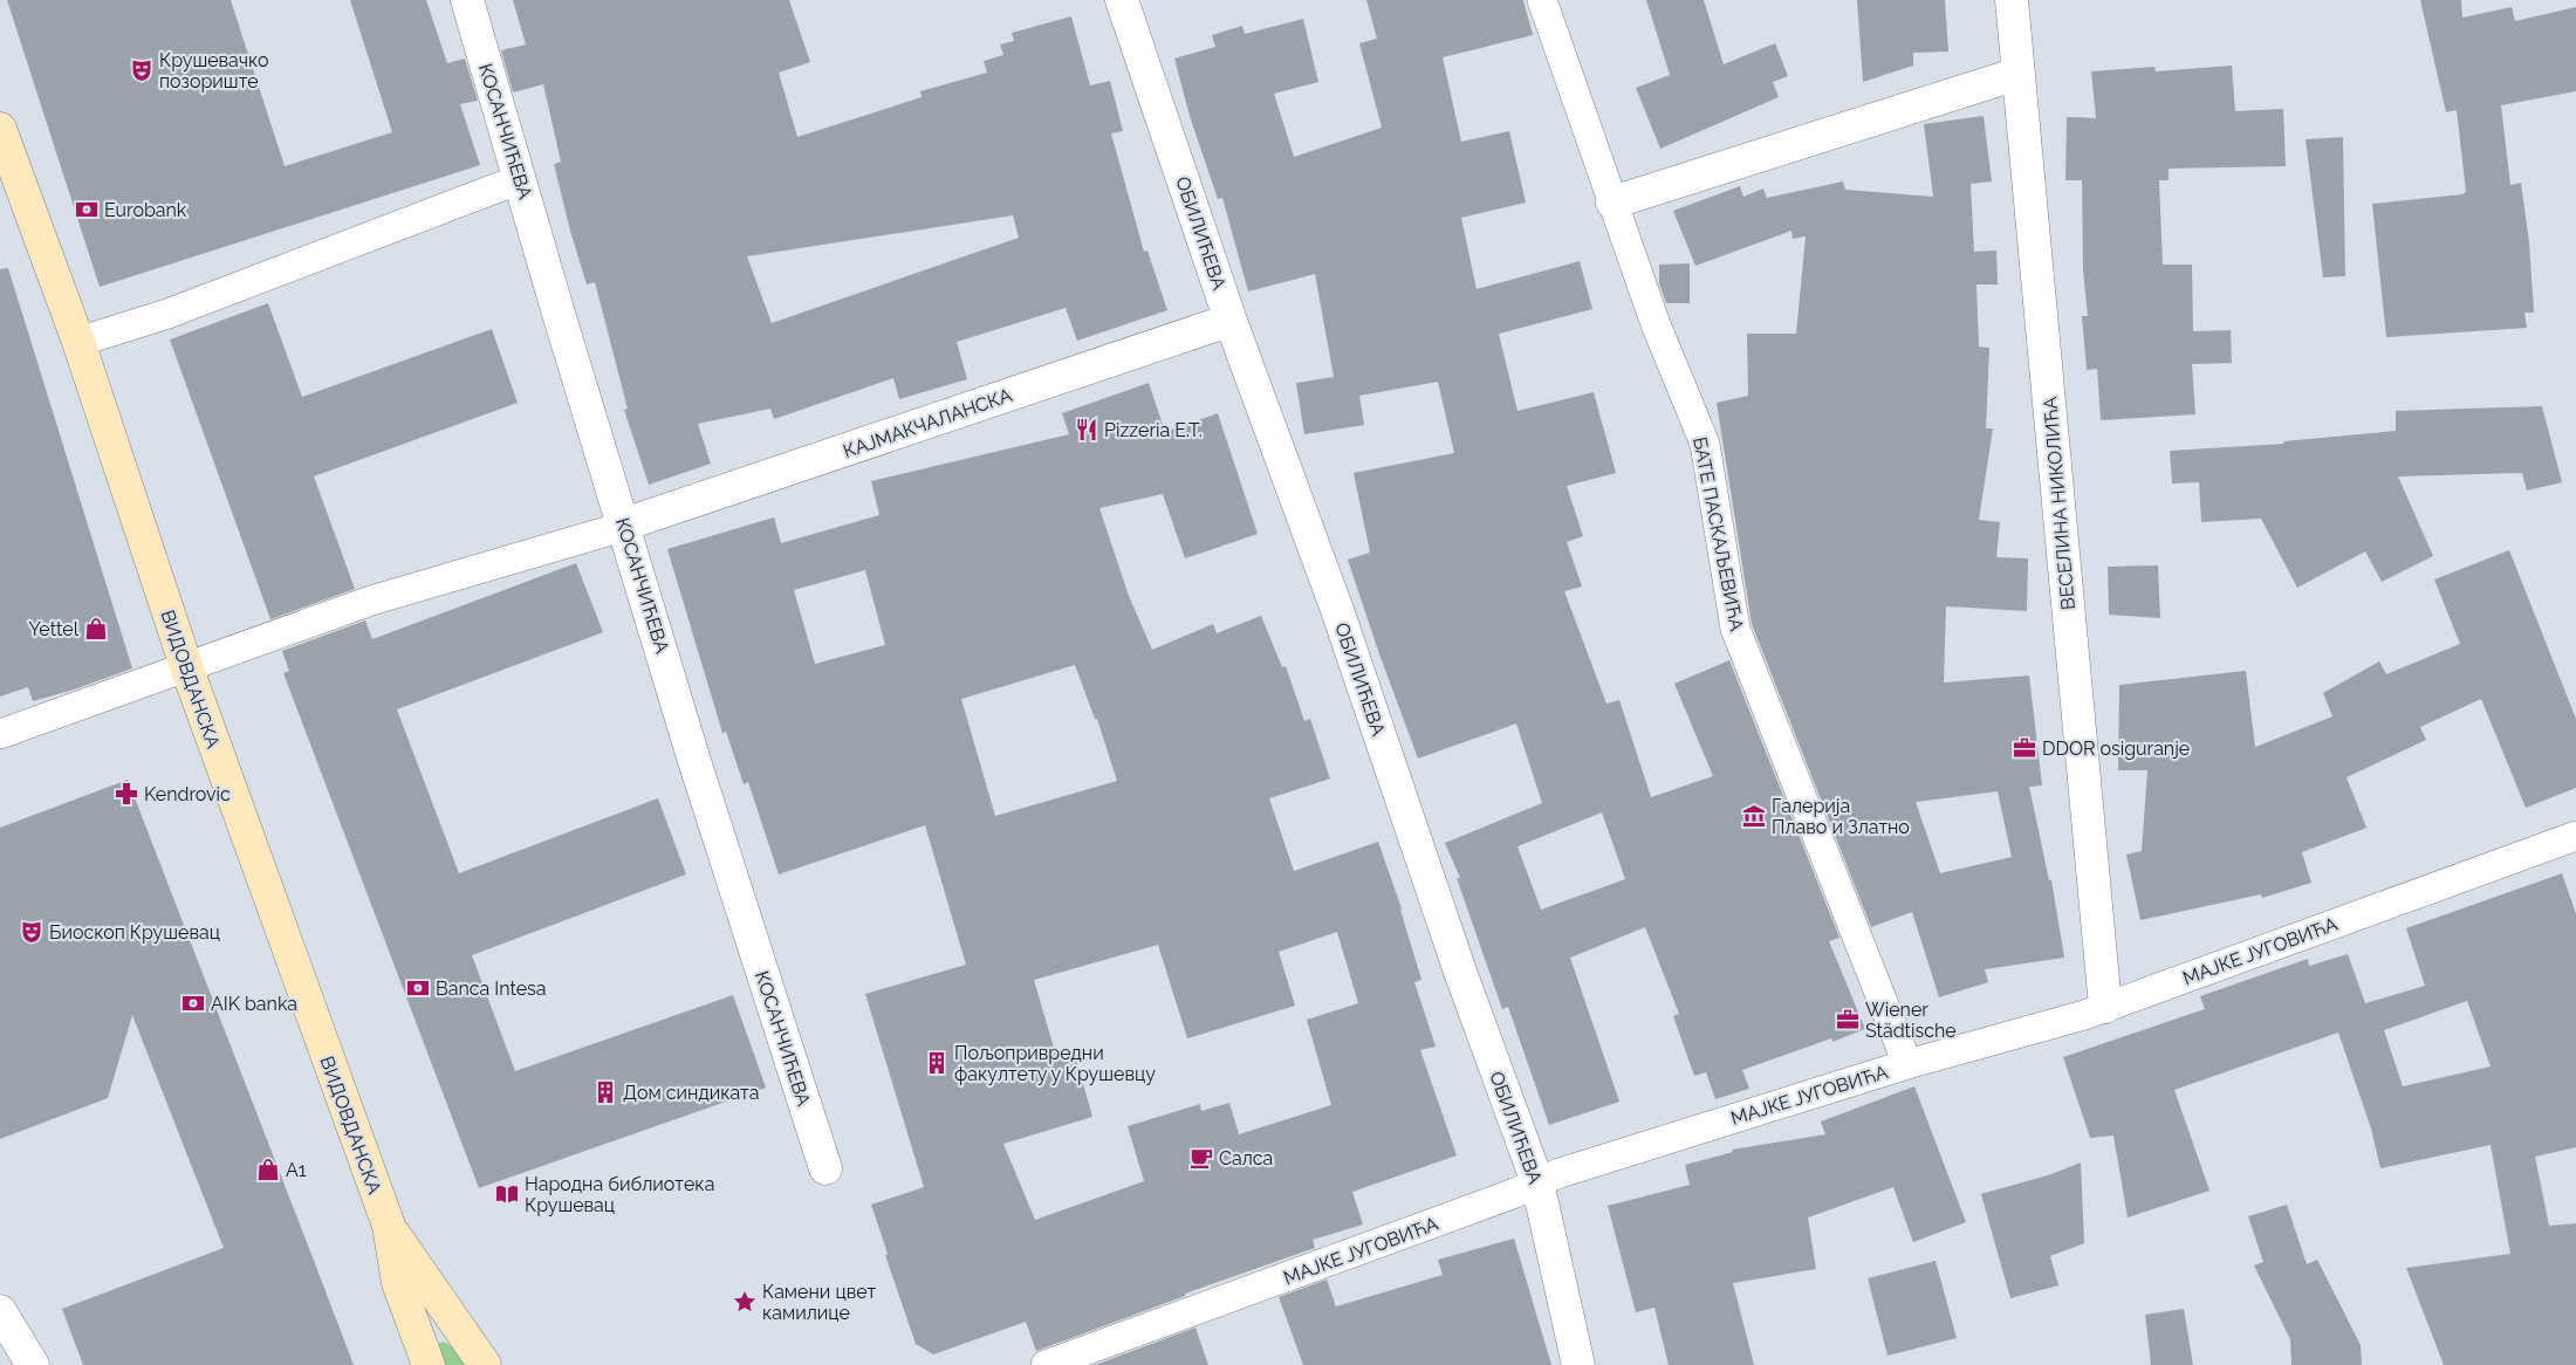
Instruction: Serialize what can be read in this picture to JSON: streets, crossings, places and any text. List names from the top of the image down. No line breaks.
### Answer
{"streets":{"main road":["ВИДОВДАНСКА"],"street":["КОСАНЧИЋЕВА","ОБИЛИЋЕВА","КАЈМАКЧАЛАНСКА","ВЕСЕЛИНА НИКОЛИЋА","БАТЕ ПАСКАЉЕВИЋА","МАЈКЕ ЈУГОВИЋА"]},"crossings":[["КОСАНЧИЋЕВА","КАЈМАКЧАЛАНСКА"],["ОБИЛИЋЕВА","КАЈМАКЧАЛАНСКА"],["ОБИЛИЋЕВА","МАЈКЕ ЈУГОВИЋА"],["ВЕСЕЛИНА НИКОЛИЋА","МАЈКЕ ЈУГОВИЋА"],["БАТЕ ПАСКАЉЕВИЋА","МАЈКЕ ЈУГОВИЋА"]],"places":{"theatre":["Крушевачко позориште","Биоскоп Крушевац"],"bank":["Eurobank","Banca Intesa","AIK banka"],"restaurant":["Pizzeria E.T."],"shop":["Yettel","A1"],"office":["DDOR osiguranje","Wiener Städtische"],"pharmacy":["Kendrovic"],"museum":["Галерија Плаво и Златно"],"building":["Пољопривредни факултету у Крушевцу","Дом синдиката"],"cafe":["Салса"],"library":["Народна библиотека Крушевац"],"place":["Камени цвет камилице"]}}
